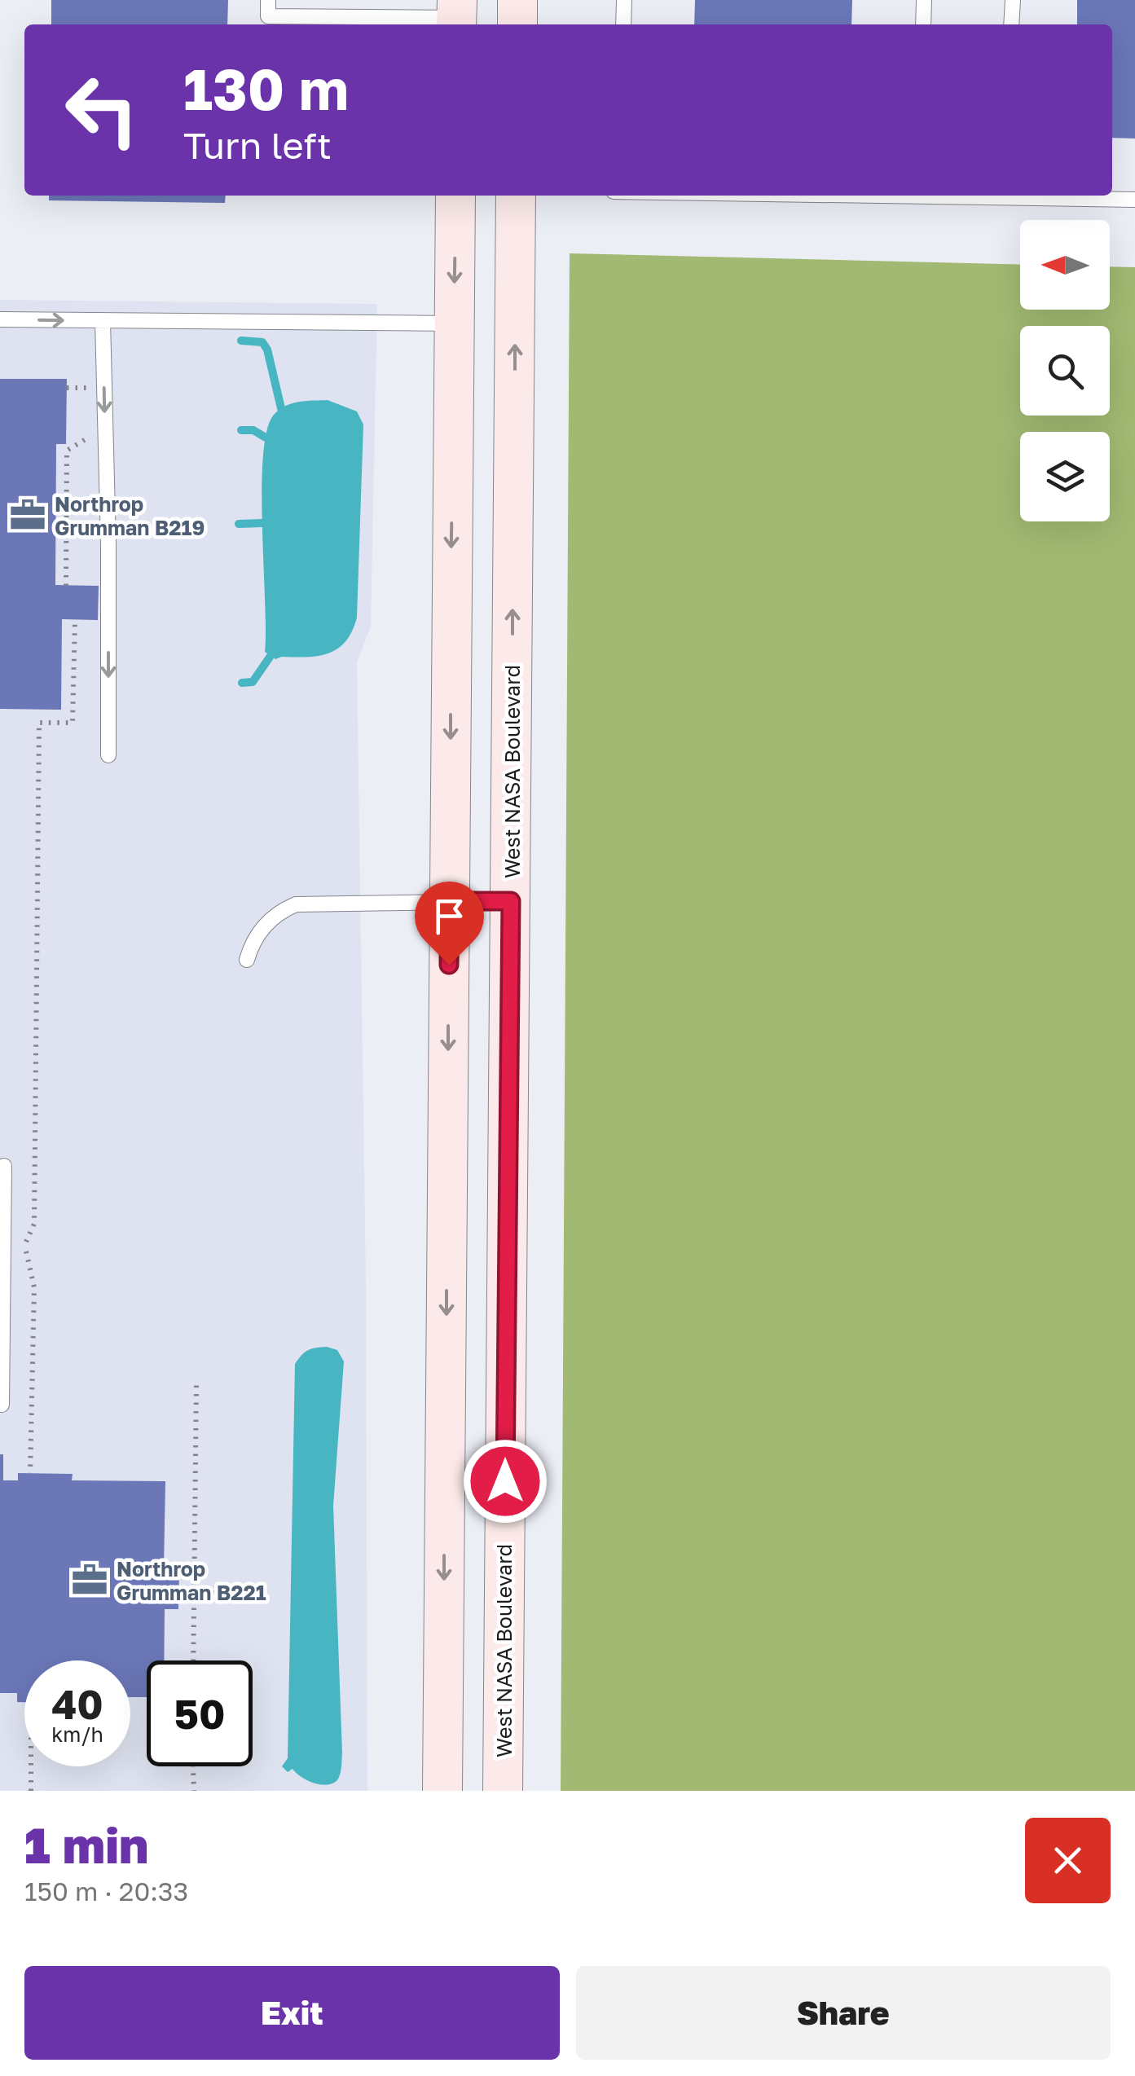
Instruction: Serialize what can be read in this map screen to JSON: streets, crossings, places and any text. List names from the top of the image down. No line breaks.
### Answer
{"streets":{"main road":["West NASA Boulevard"]},"places":{"office":["Northrop Grumman B219","Northrop Grumman B221"]},"north":"left","page":{"turn":["130 m","Turn left"],"speed":"40 km/h","limit":"50","heading":["1 min","150 m · 20:33"],"buttons":["Exit","Share"]}}
